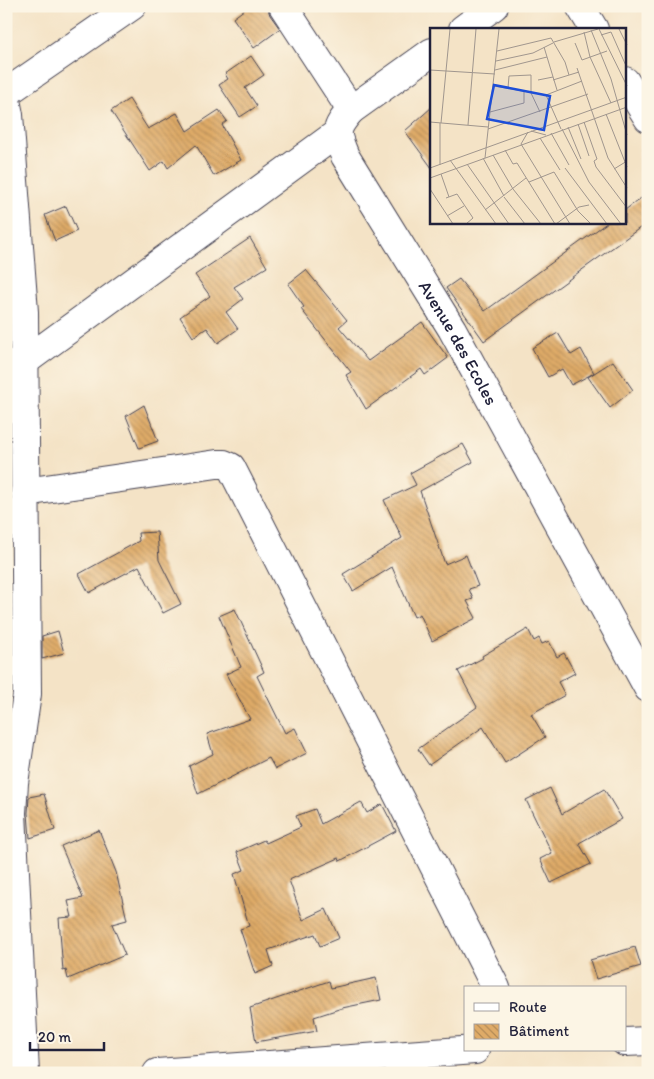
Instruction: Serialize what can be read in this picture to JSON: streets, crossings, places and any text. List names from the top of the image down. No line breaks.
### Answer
{"streets":{"street":["Avenue des Ecoles"]},"legend":["Route","Bâtiment"],"scale_bar":"20 m"}
